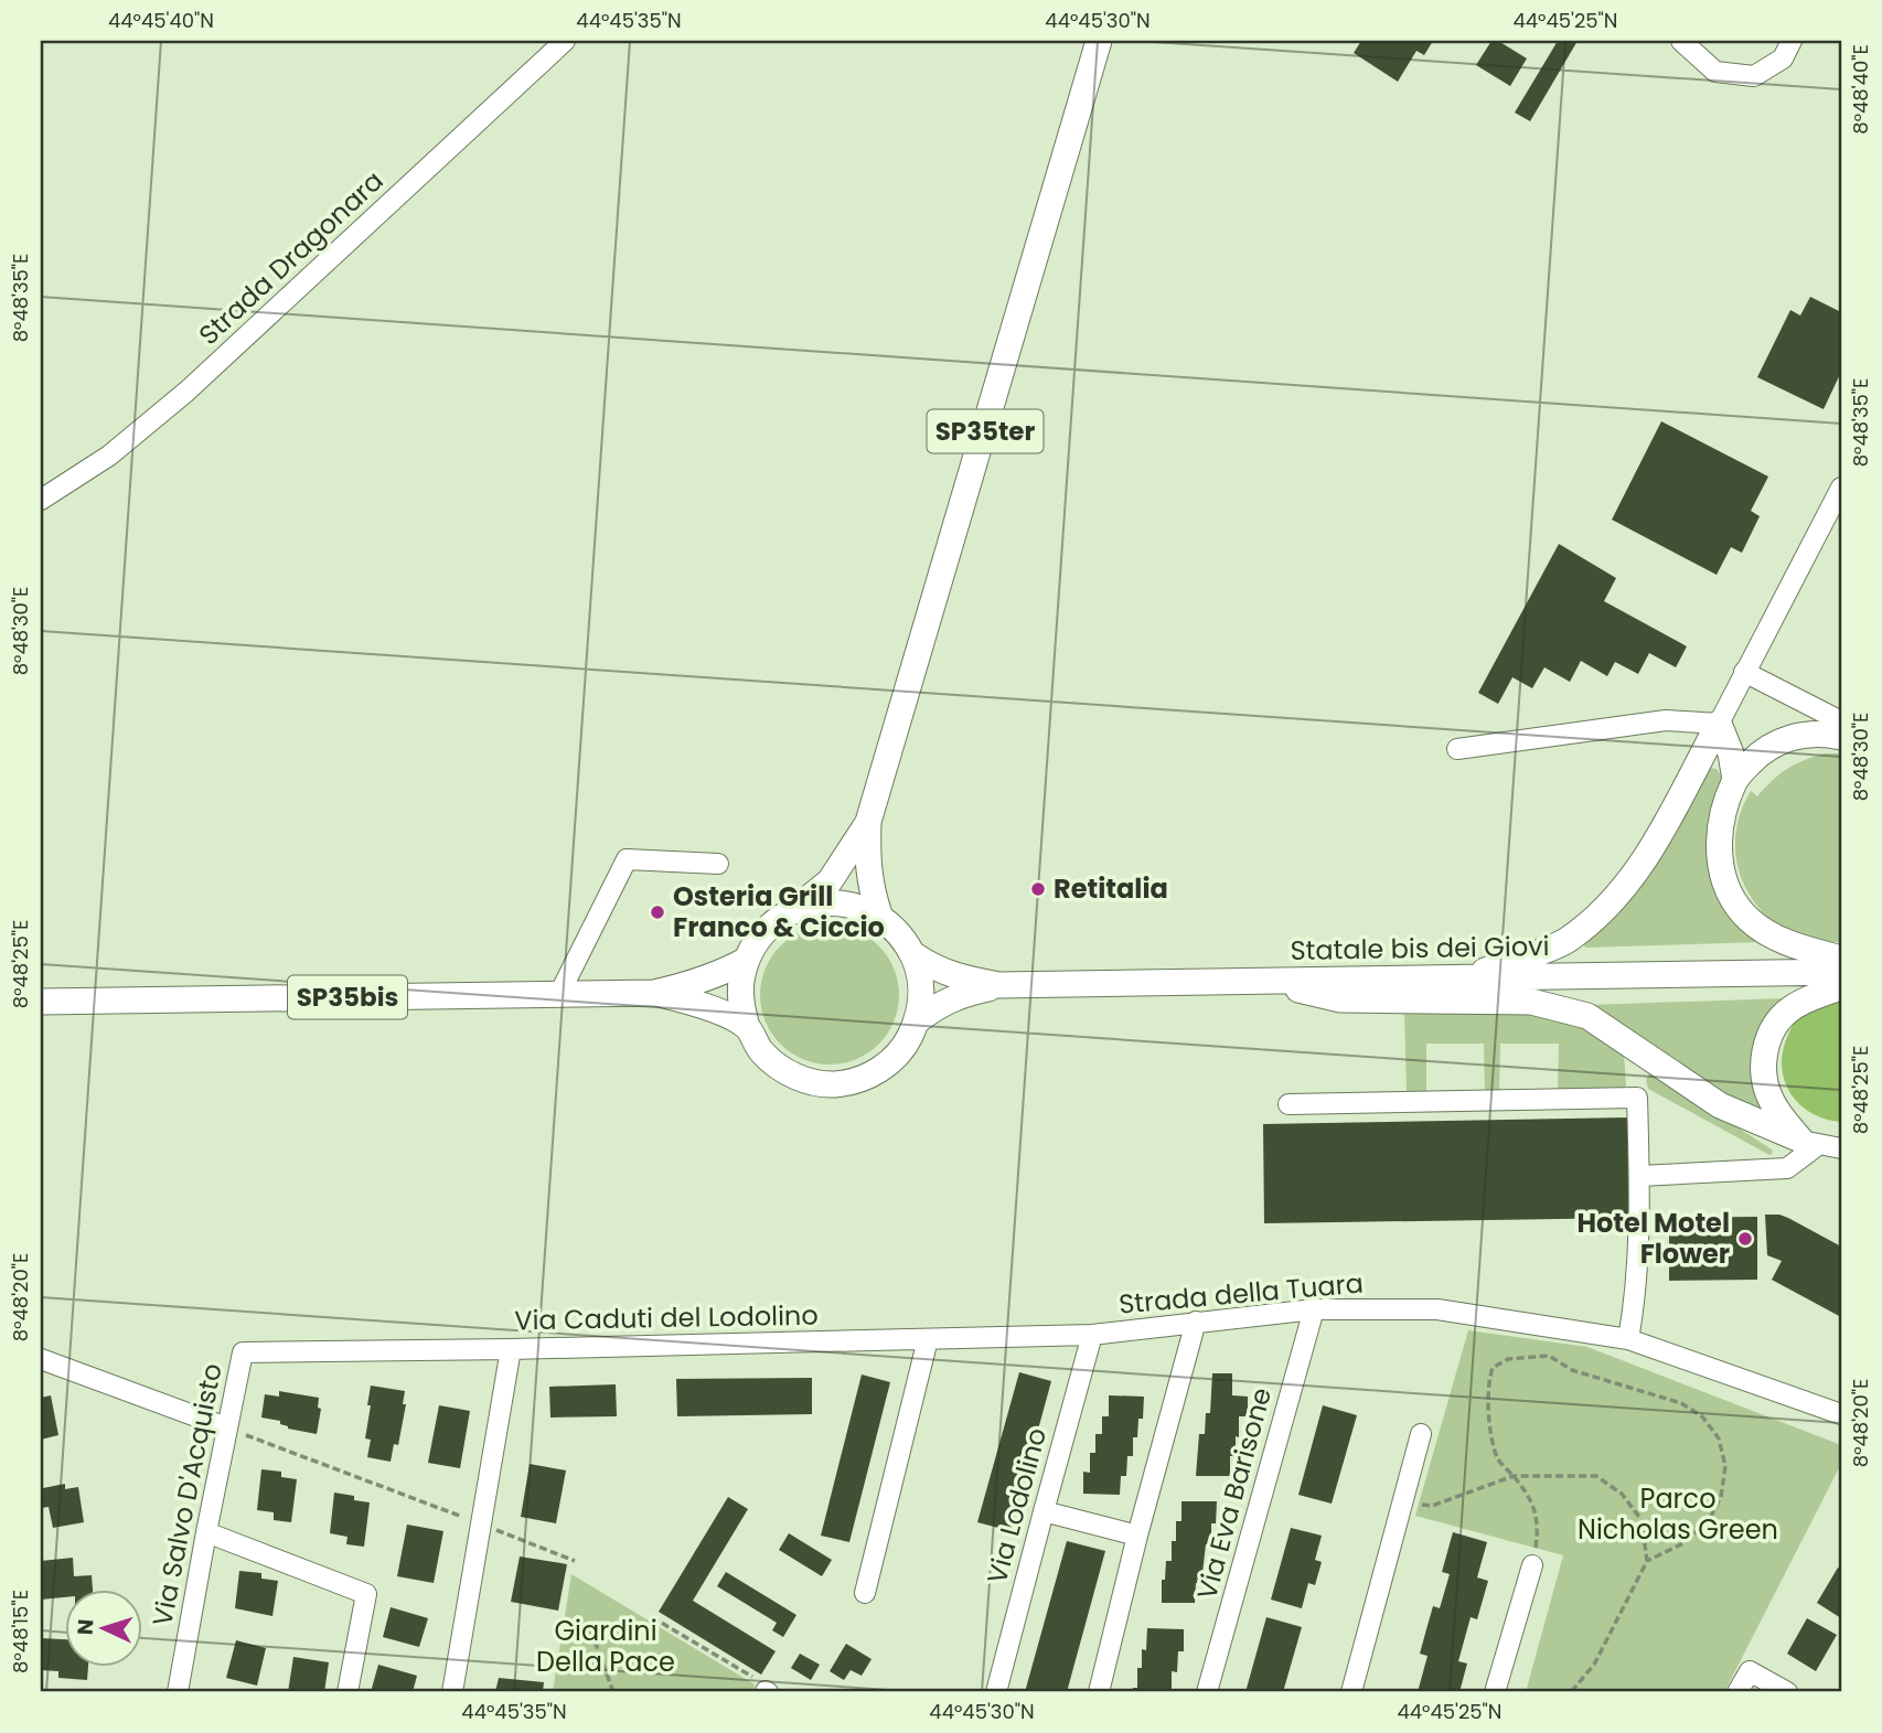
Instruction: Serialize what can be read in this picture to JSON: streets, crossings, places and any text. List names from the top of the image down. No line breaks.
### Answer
{"streets":{"main road":["SP35ter","Statale bis dei Giovi","SP35bis"],"street":["Strada Dragonara","Strada della Tuara","Via Caduti del Lodolino","Via Eva Barisone","Via Salvo D'Acquisto","Via Lodolino"]},"crossings":[["SP35ter","Statale bis dei Giovi"],["Strada della Tuara","Via Caduti del Lodolino"],["Strada della Tuara","Via Eva Barisone"],["Strada della Tuara","Via Lodolino"],["Via Caduti del Lodolino","Via Salvo D'Acquisto"],["Via Caduti del Lodolino","Via Lodolino"]],"parks":["Parco Nicholas Green","Giardini Della Pace"],"places":["Retitalia","Osteria Grill Franco & Ciccio","Hotel Motel Flower"],"north":"left","coordinates":["44°45'40\"N","44°45'35\"N","44°45'30\"N","44°45'25\"N","8°48'40\"E","8°48'35\"E","8°48'30\"E","8°48'25\"E","8°48'20\"E","8°48'15\"E"]}
